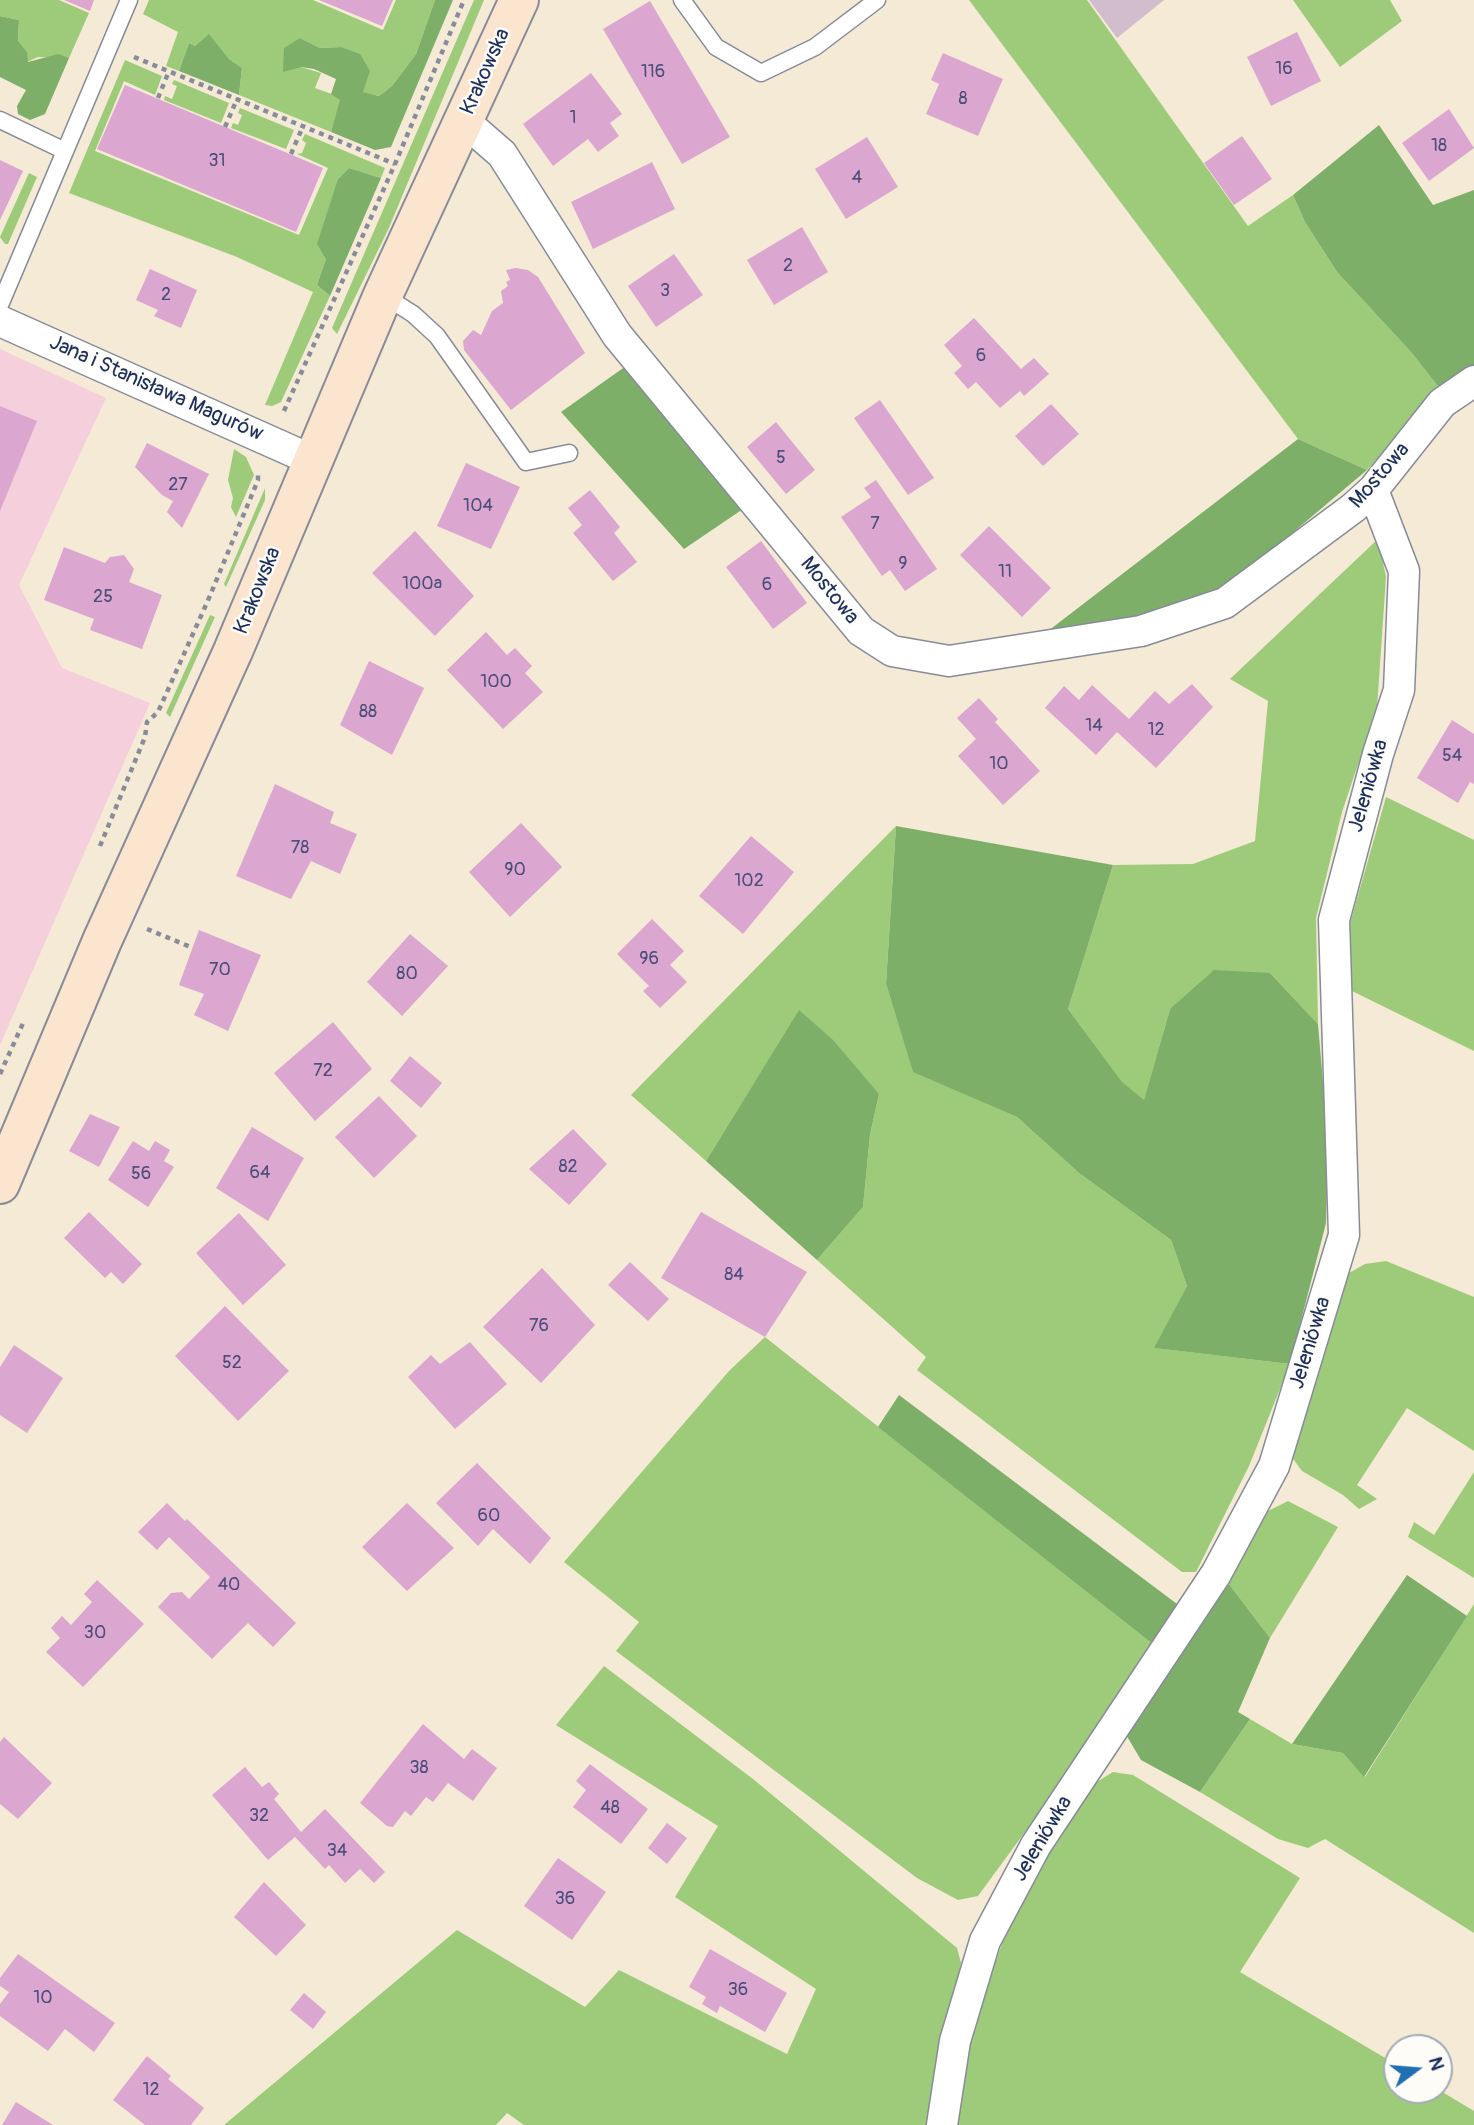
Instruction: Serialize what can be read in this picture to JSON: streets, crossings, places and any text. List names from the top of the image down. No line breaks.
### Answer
{"streets":{"main road":["Krakowska"],"street":["Jana i Stanisława Magurów","Mostowa","Jeleniówka"]},"crossings":[["Krakowska","Jana i Stanisława Magurów"],["Krakowska","Mostowa"],["Mostowa","Jeleniówka"]],"house_numbers":["16","116","8","1","18","31","4","2","3","2","6","5","27","104","7","9","11","100a","6","25","100","88","14","12","54","10","78","90","102","96","70","80","72","82","64","56","84","76","52","60","40","30","38","48","32","34","36","36","10","12"],"north":"right"}
